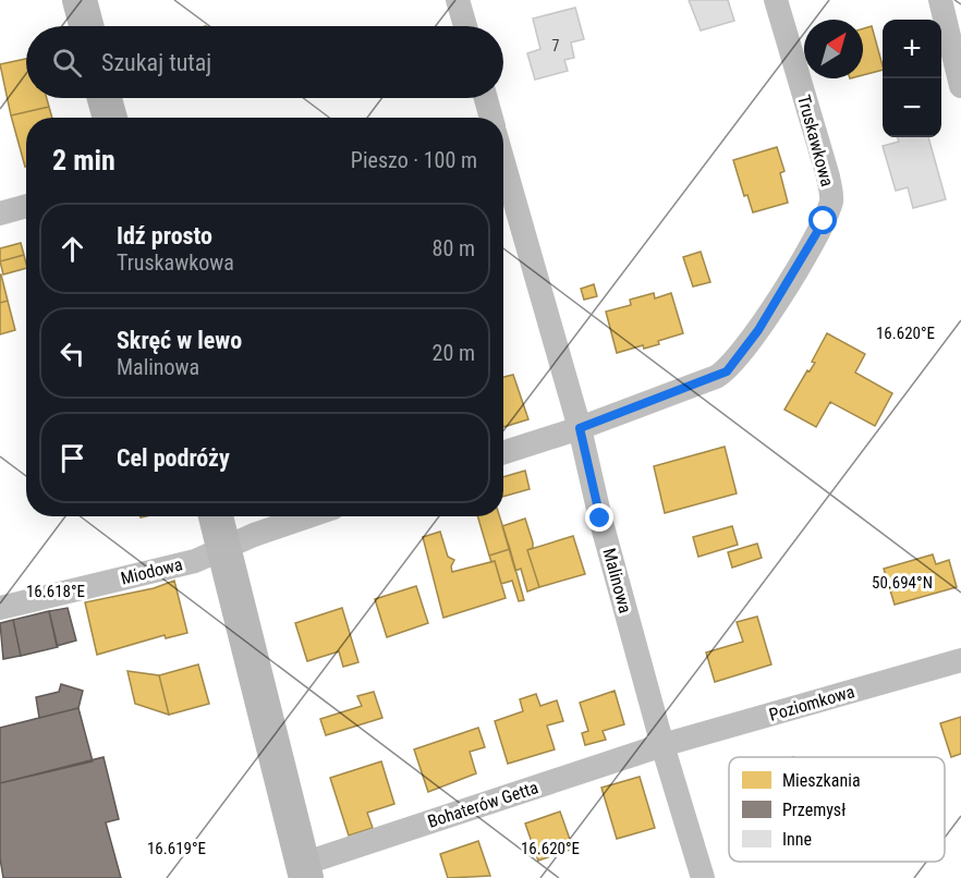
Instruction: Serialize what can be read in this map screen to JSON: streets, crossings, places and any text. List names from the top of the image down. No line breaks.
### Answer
{"streets":{"street":["Truskawkowa","Miodowa","Malinowa","Poziomkowa","Bohaterów Getta"]},"crossings":[["Truskawkowa","Malinowa"],["Miodowa","Bohaterów Getta"],["Malinowa","Poziomkowa"],["Malinowa","Bohaterów Getta"],["Poziomkowa","Bohaterów Getta"]],"house_numbers":["7"],"legend":["Mieszkania","Przemysł","Inne"],"north":"top right","page":{"map_buttons":["+","−"],"search":"Szukaj tutaj","heading":["2 min","Pieszo · 100 m"],"list":[["Idź prosto","Truskawkowa","80 m"],["Skręć w lewo","Malinowa","20 m"],"Cel podróży"]},"coordinates":["16.620°E","50.694°N","16.618°E","16.619°E"]}
